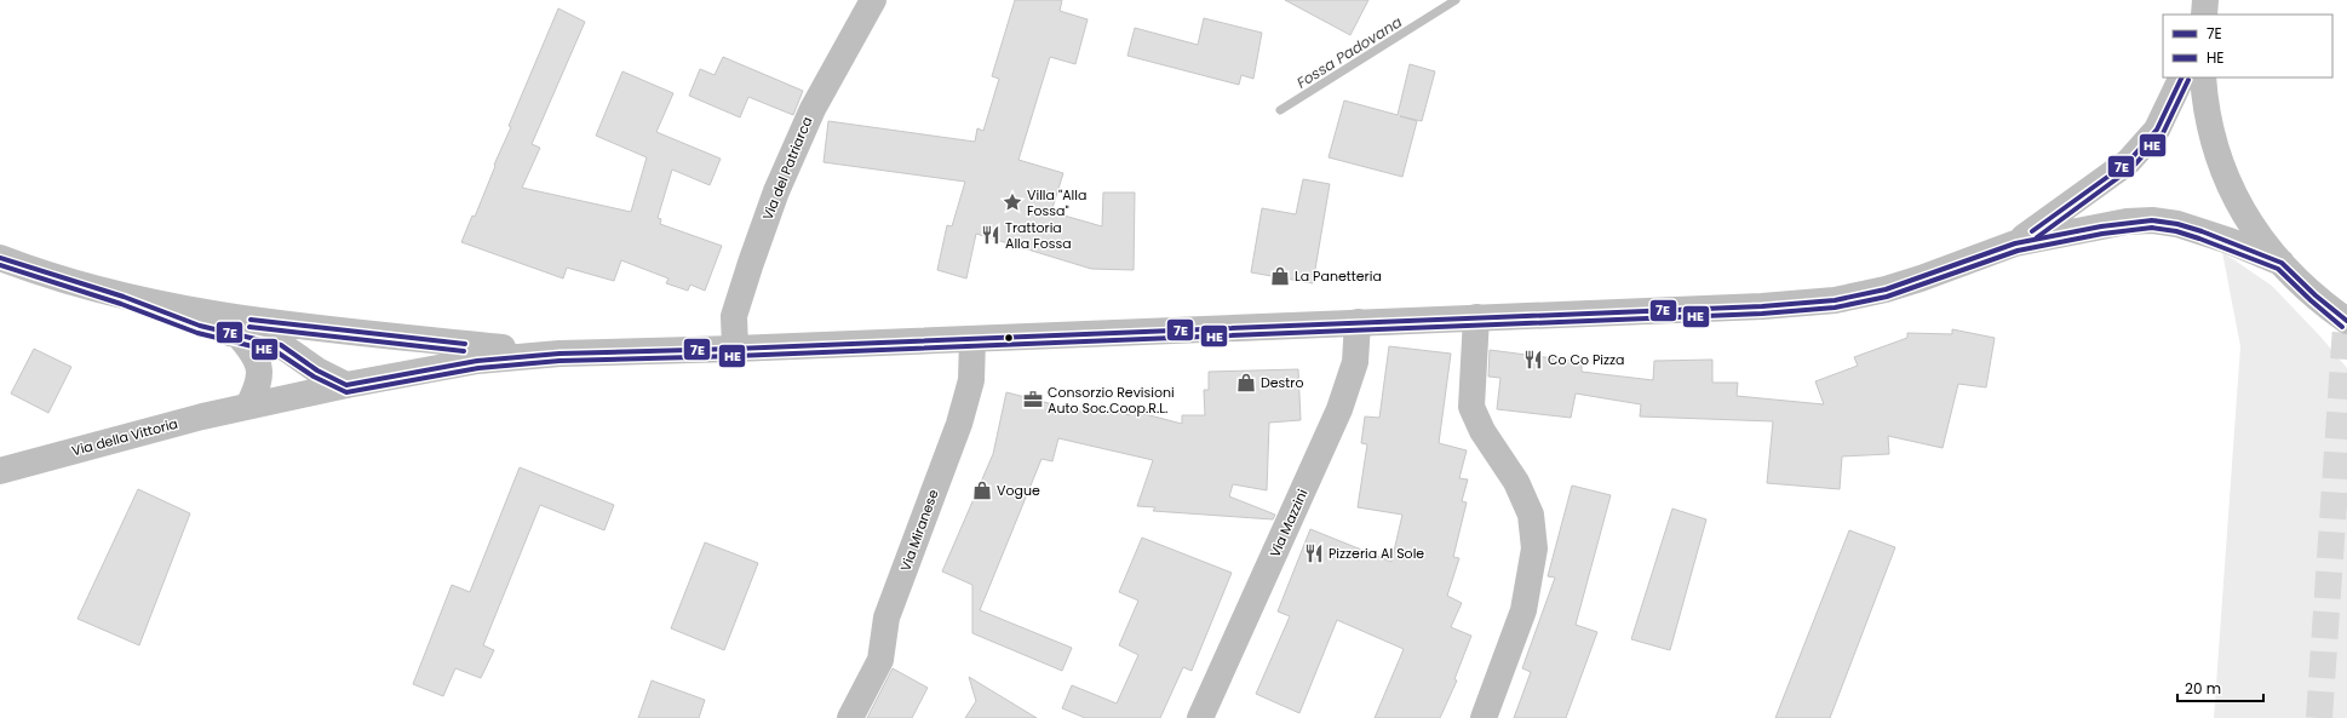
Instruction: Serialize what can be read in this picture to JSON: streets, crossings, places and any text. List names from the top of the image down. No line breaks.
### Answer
{"streets":{"main road":["Via del Patriarca","Via della Vittoria","Via Mazzini","Via Miranese"]},"water":["Fossa Padovana"],"places":{"place":["Villa \"Alla Fossa\""],"restaurant":["Trattoria Alla Fossa","Co Co Pizza","Pizzeria Al Sole"],"shop":["La Panetteria","Destro","Vogue"],"office":["Consorzio Revisioni Auto Soc.Coop.R.L."]},"lines":["transit line 7E","transit line HE"],"legend":["7E","HE"],"scale_bar":"20 m"}
